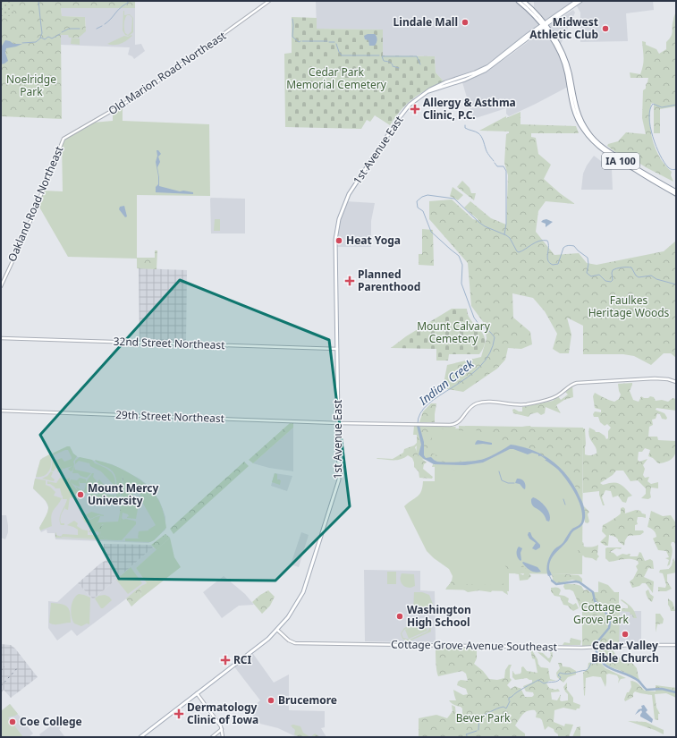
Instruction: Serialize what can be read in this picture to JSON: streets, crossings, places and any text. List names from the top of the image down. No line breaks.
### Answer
{"streets":{"highway":["IA 100"],"main road":["Old Marion Road Northeast","1st Avenue East","Oakland Road Northeast","32nd Street Northeast","29th Street Northeast","Cottage Grove Avenue Southeast"]},"crossings":[["Old Marion Road Northeast","Oakland Road Northeast"],["1st Avenue East","IA 100"],["1st Avenue East","32nd Street Northeast"],["1st Avenue East","29th Street Northeast"],["1st Avenue East","Cottage Grove Avenue Southeast"]],"water":["Indian Creek"],"parks":["Cedar Park Memorial Cemetery","Noelridge Park","Faulkes Heritage Woods","Mount Calvary Cemetery","Cottage Grove Park","Bever Park"],"places":{"other":["Lindale Mall","Midwest Athletic Club","Heat Yoga","Mount Mercy University","Washington High School","Cedar Valley Bible Church","Brucemore","Coe College"],"health":["Allergy & Asthma Clinic, P.C.","Planned Parenthood","RCI","Dermatology Clinic of Iowa"]}}
